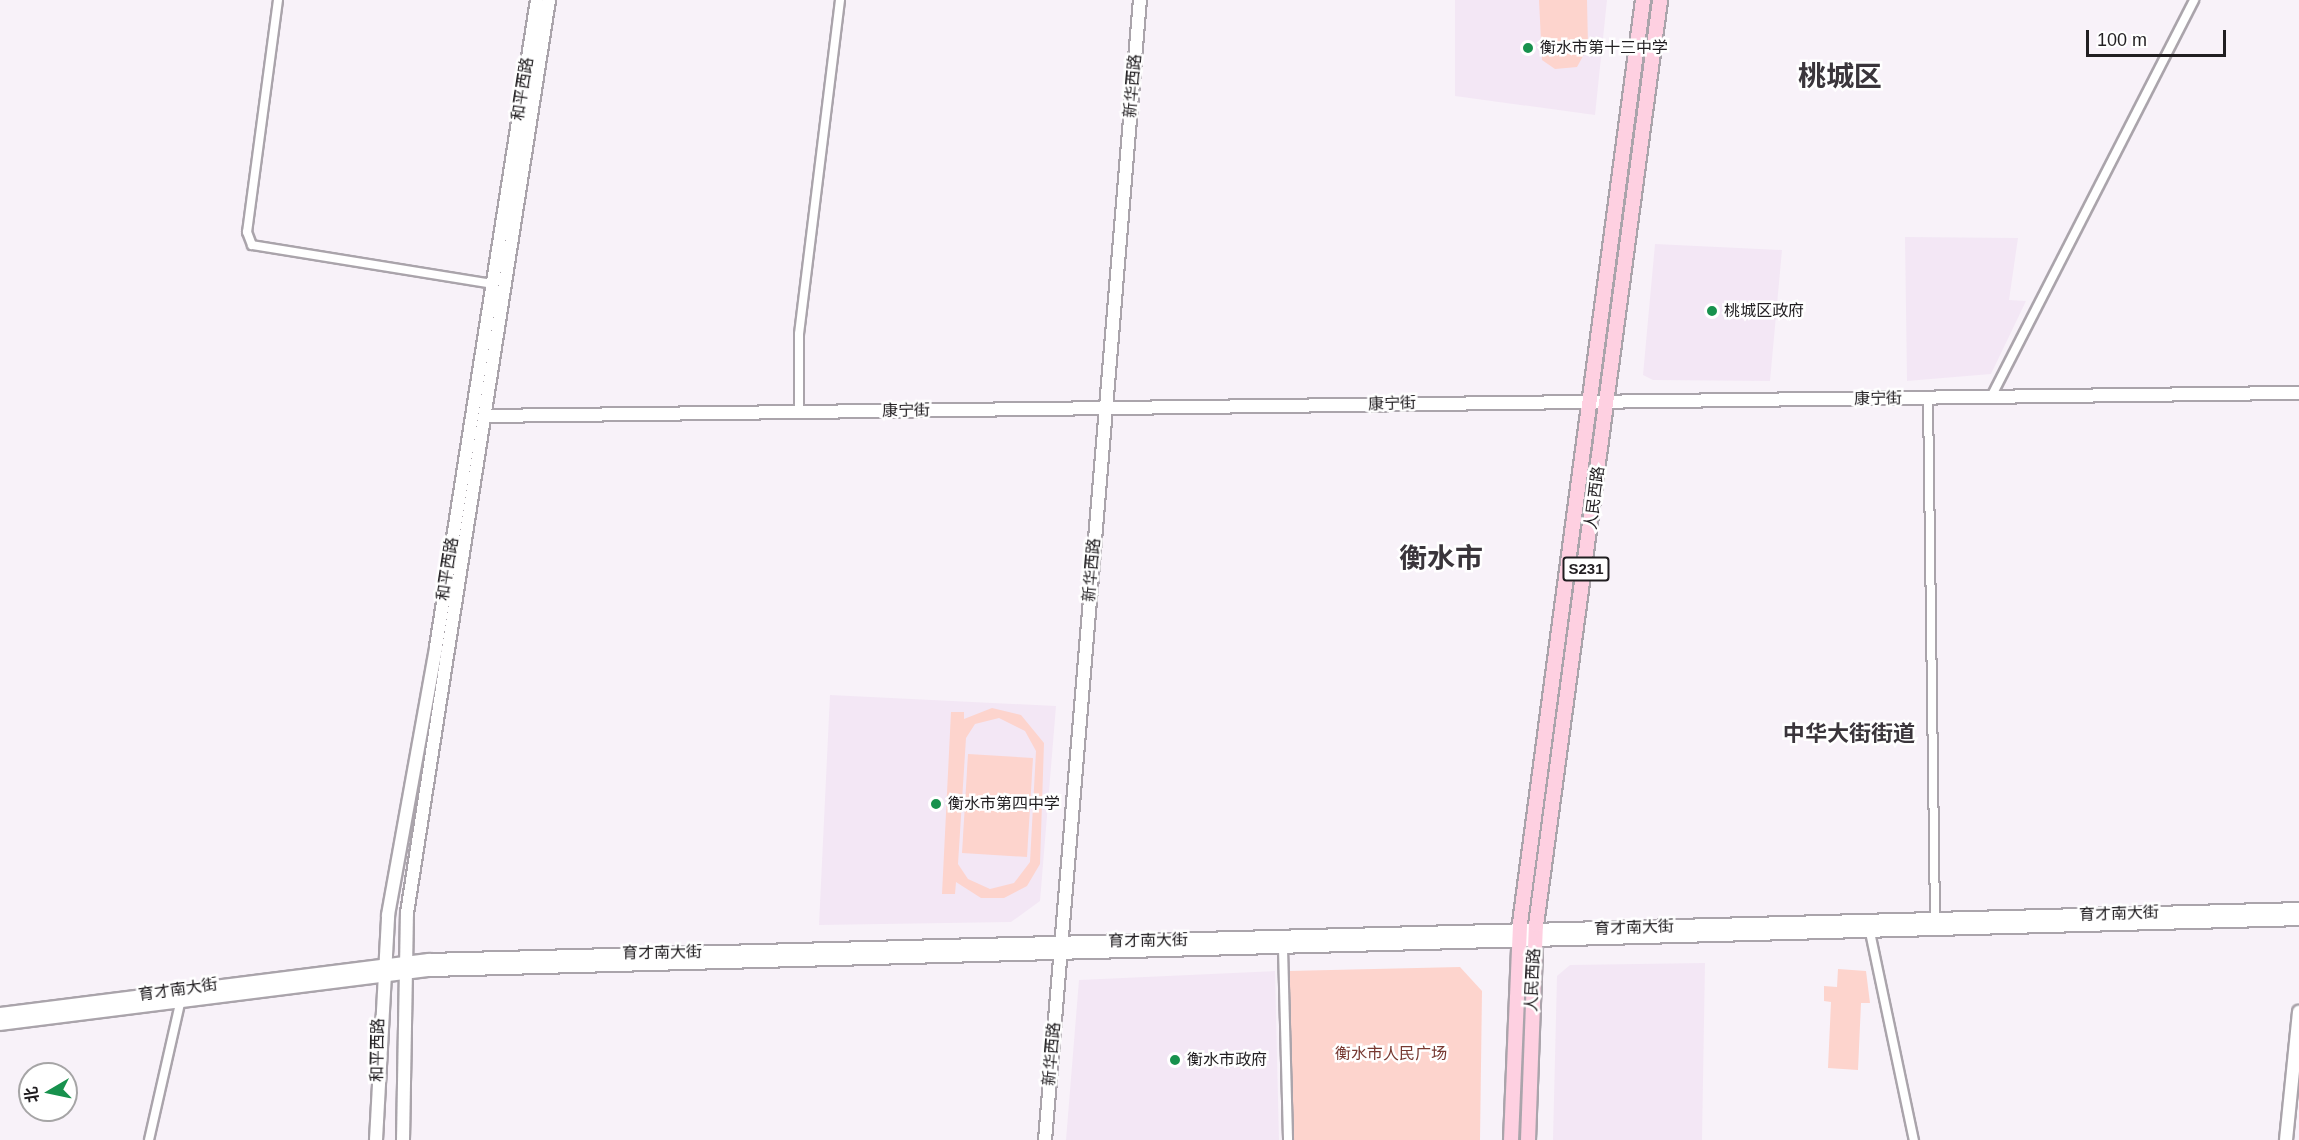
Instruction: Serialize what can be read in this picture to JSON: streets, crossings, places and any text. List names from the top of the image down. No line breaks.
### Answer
{"streets":{"main road":["新华西路","和平西路","康宁街","人民西路","S231","育才南大街"]},"crossings":[["新华西路","康宁街"],["新华西路","育才南大街"],["和平西路","康宁街"],["和平西路","育才南大街"],["康宁街","人民西路"],["人民西路","育才南大街"]],"districts":["桃城区","衡水市","中华大街街道"],"parks":["衡水市人民广场"],"places":["衡水市第十三中学","桃城区政府","衡水市第四中学","衡水市政府"],"scale_bar":"100 m","north":"left"}
